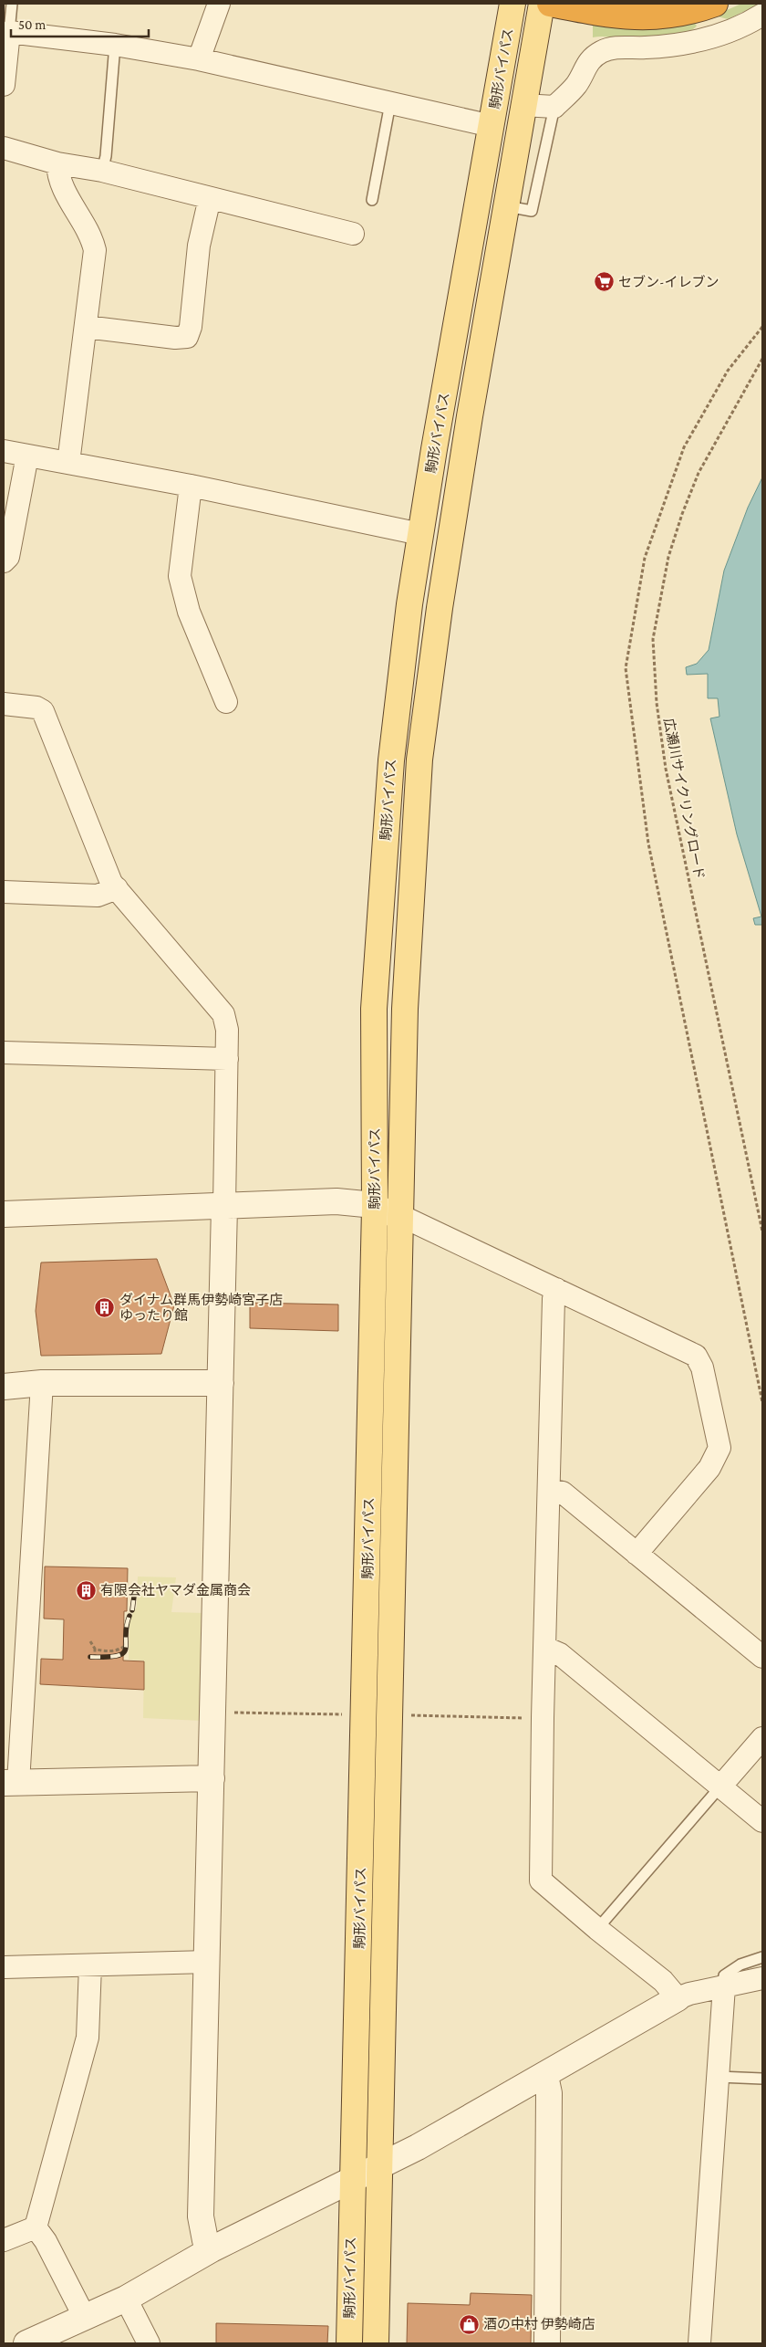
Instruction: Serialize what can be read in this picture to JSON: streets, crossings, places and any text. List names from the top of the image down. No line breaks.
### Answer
{"streets":{"main road":["駒形バイパス"],"path":["広瀬川サイクリングロード"]},"places":{"supermarket":["セブン-イレブン"],"building":["ダイナム群馬伊勢崎宮子店 ゆったり館","有限会社ヤマダ金属商会"],"shop":["酒の中村 伊勢崎店"]},"scale_bar":"50 m"}
